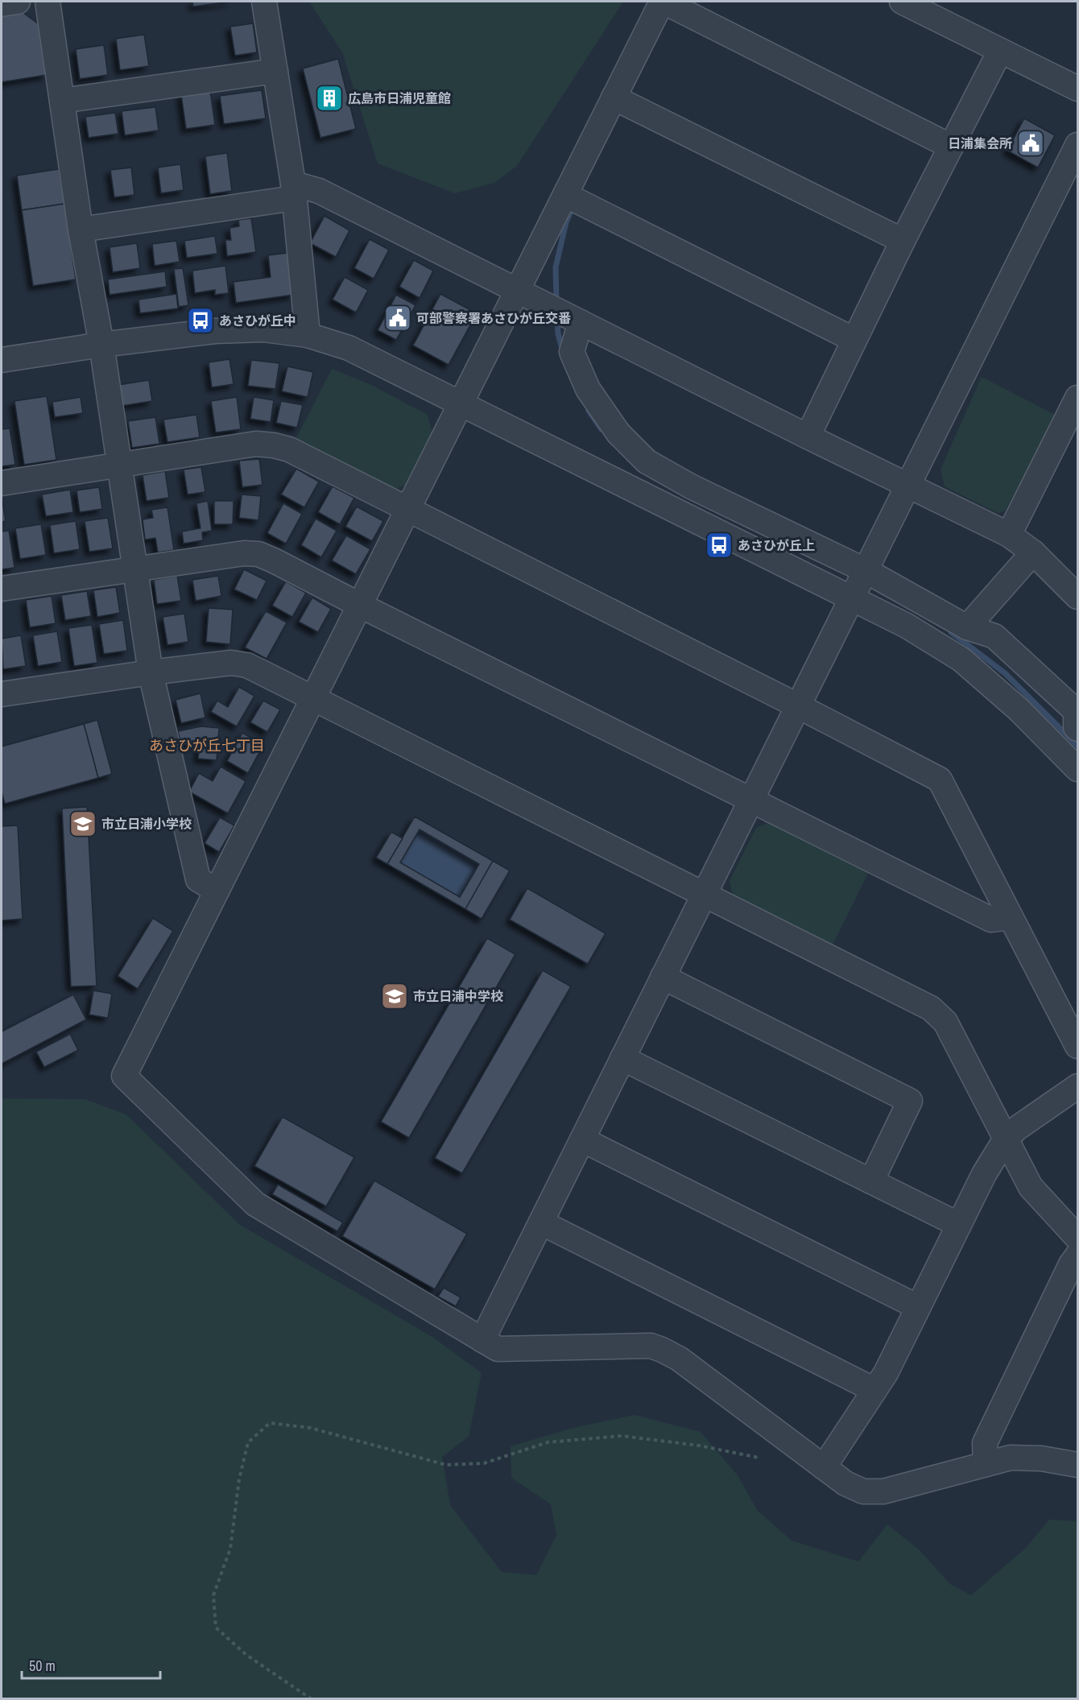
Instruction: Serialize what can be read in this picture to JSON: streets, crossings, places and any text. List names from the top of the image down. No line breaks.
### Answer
{"districts":["あさひが丘七丁目"],"places":{"building":["広島市日浦児童館"],"public building":["日浦集会所","可部警察署あさひが丘交番"],"bus stop":["あさひが丘中","あさひが丘上"],"school or university":["市立日浦小学校","市立日浦中学校"]},"scale_bar":"50 m"}
